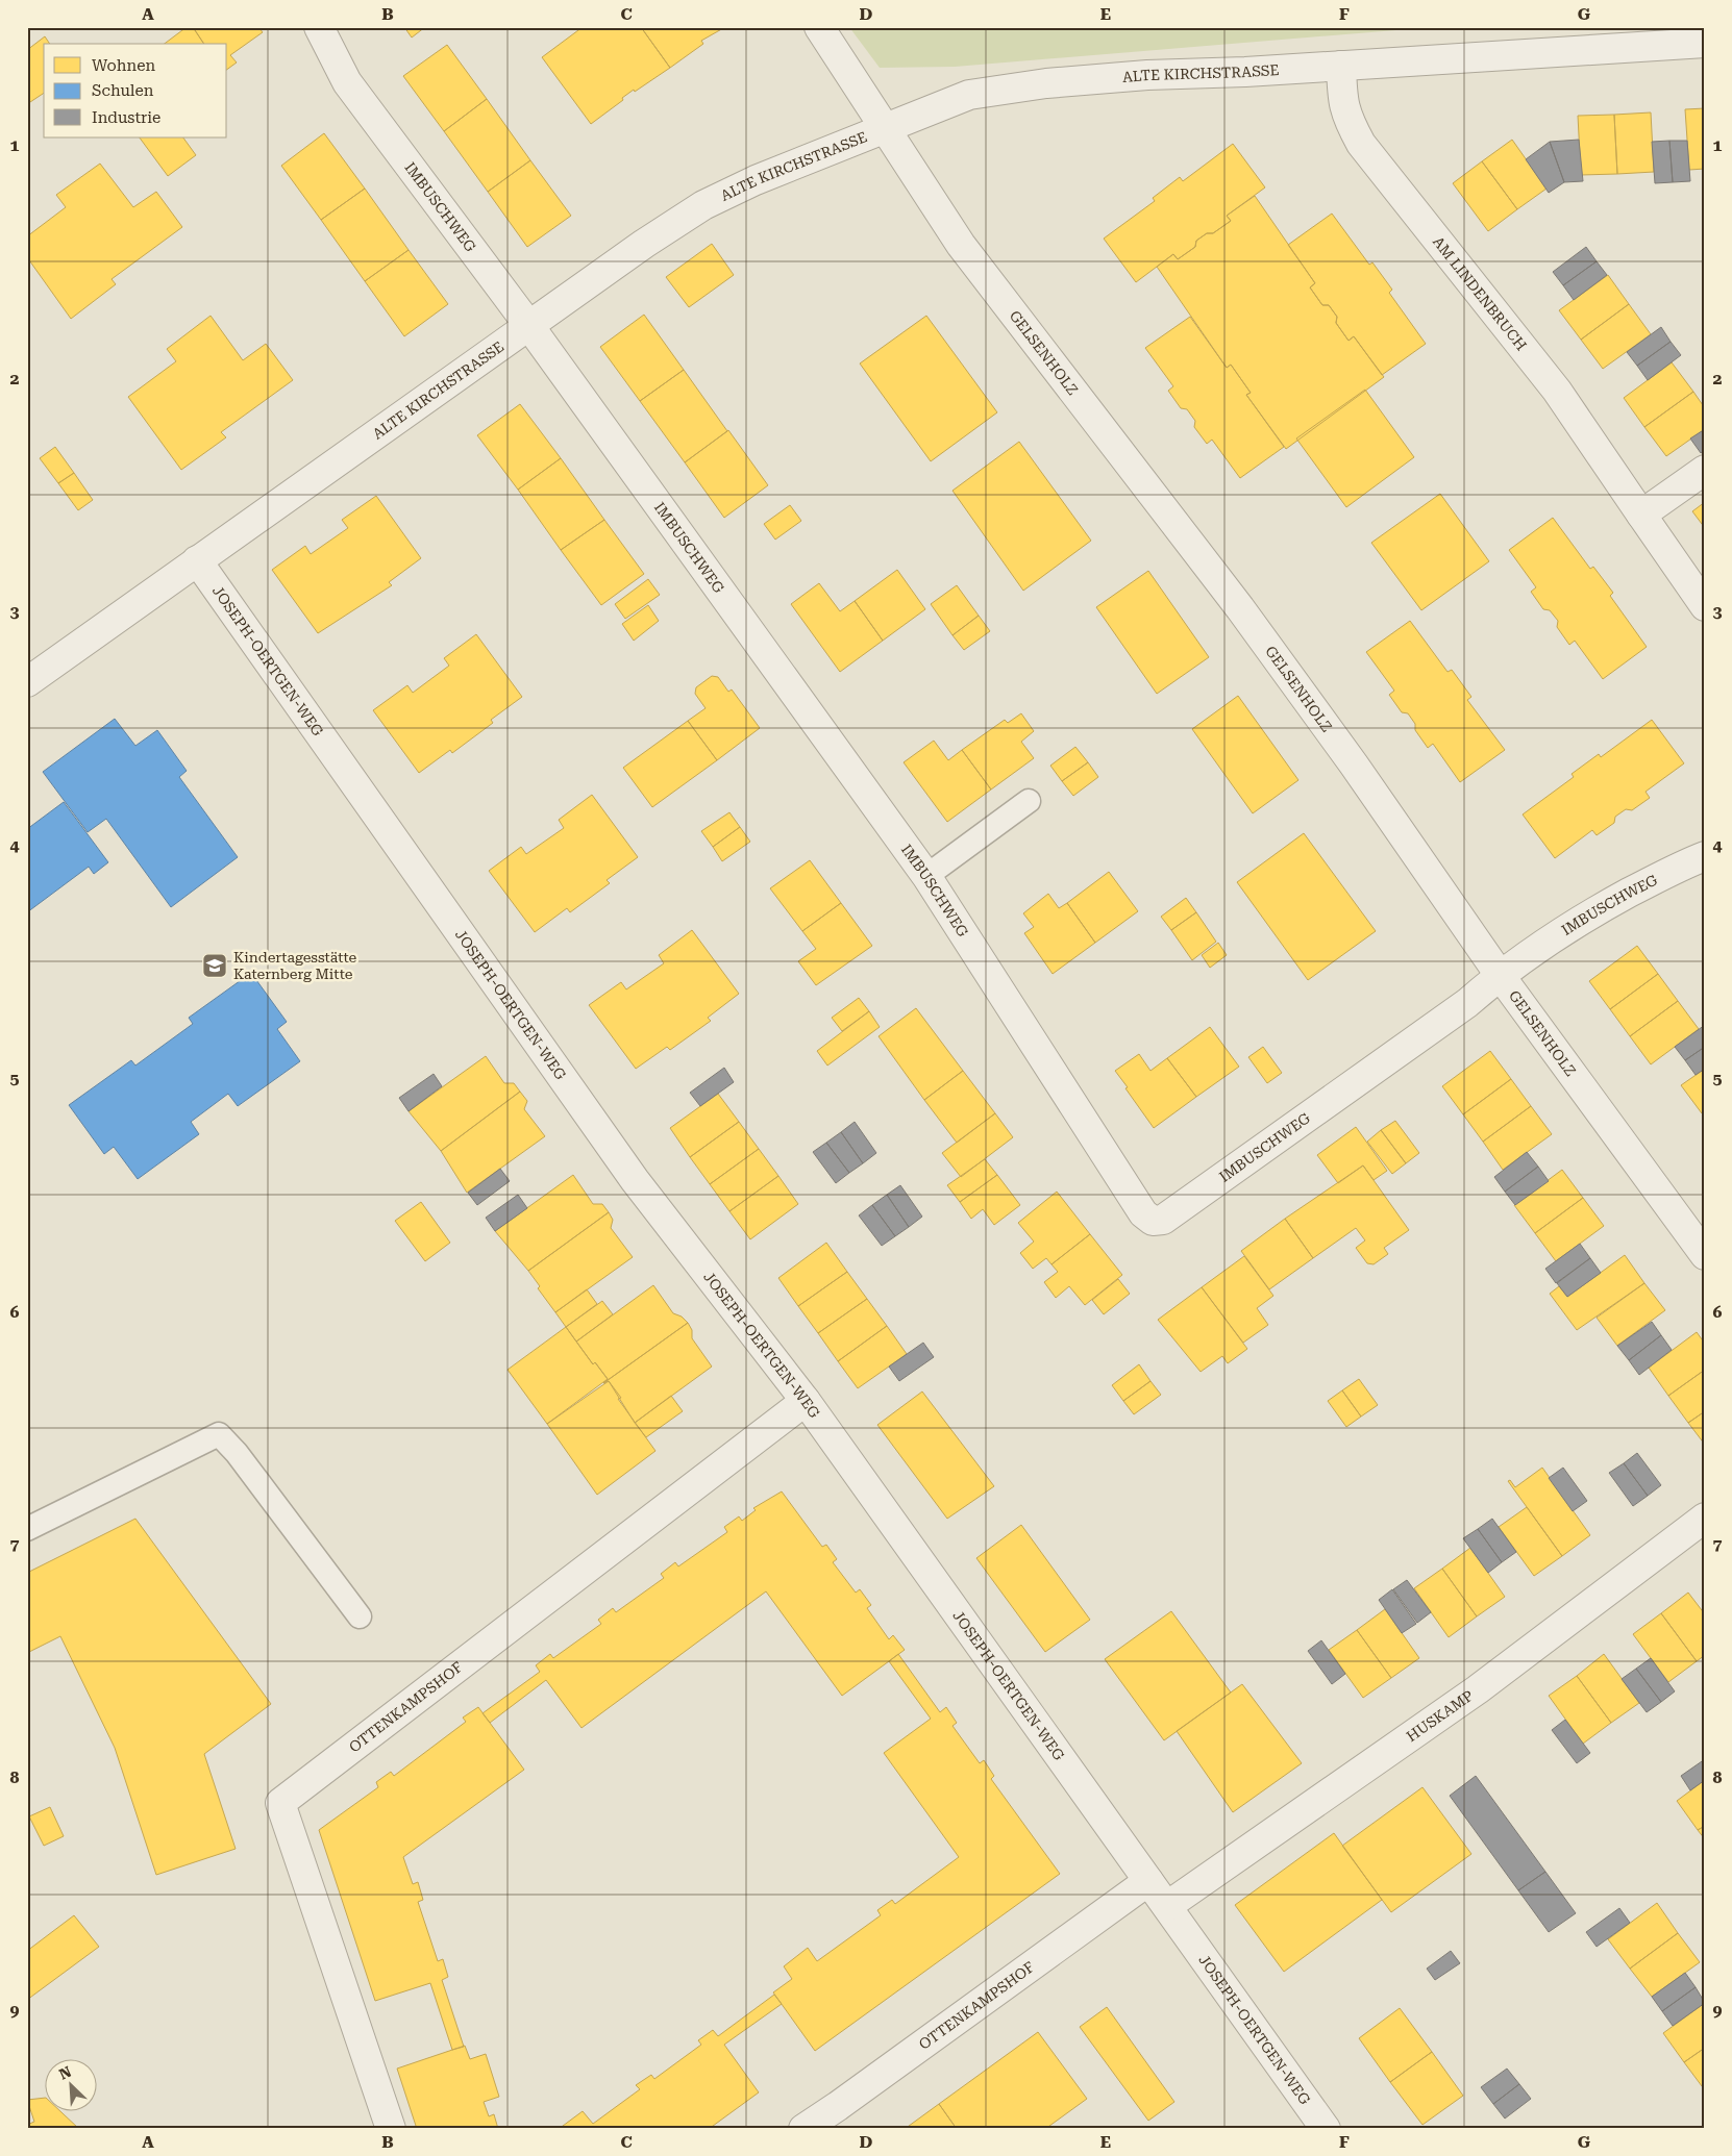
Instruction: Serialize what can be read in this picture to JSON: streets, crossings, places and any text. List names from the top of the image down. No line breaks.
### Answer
{"streets":{"street":["ALTE KIRCHSTRASSE","IMBUSCHWEG","AM LINDENBRUCH","GELSENHOLZ","JOSEPH-OERTGEN-WEG","OTTENKAMPSHOF","HUSKAMP"]},"crossings":[["ALTE KIRCHSTRASSE","IMBUSCHWEG"],["ALTE KIRCHSTRASSE","AM LINDENBRUCH"],["ALTE KIRCHSTRASSE","GELSENHOLZ"],["ALTE KIRCHSTRASSE","JOSEPH-OERTGEN-WEG"],["IMBUSCHWEG","GELSENHOLZ"],["JOSEPH-OERTGEN-WEG","OTTENKAMPSHOF"],["JOSEPH-OERTGEN-WEG","HUSKAMP"]],"places":{"school or university":["Kindertagesstätte Katernberg Mitte"]},"legend":["Wohnen","Schulen","Industrie"],"north":"top left","grid":{"columns":["A","B","C","D","E","F","G"],"rows":["1","2","3","4","5","6","7","8","9"]}}
